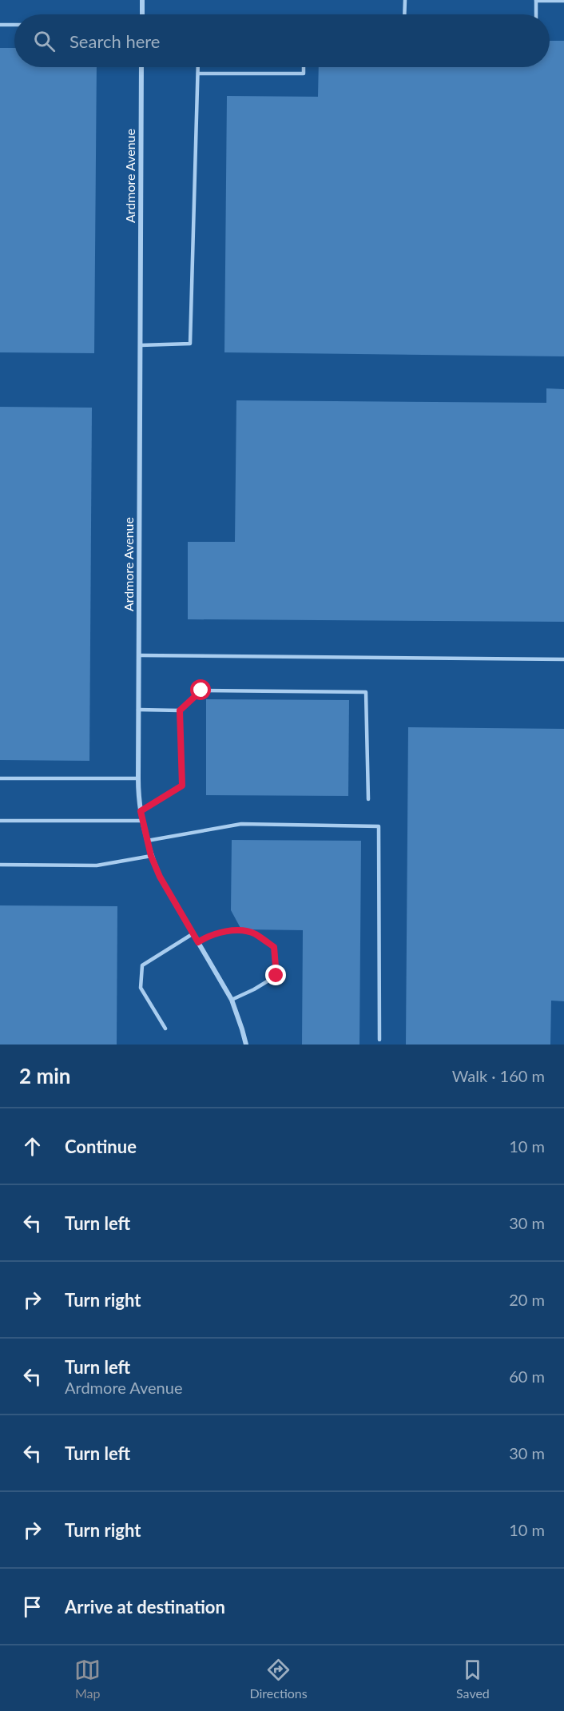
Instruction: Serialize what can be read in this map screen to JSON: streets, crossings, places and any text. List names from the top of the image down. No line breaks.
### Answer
{"streets":{"street":["Ardmore Avenue"]},"page":{"search":"Search here","heading":["2 min","Walk · 160 m"],"list":[["Continue","10 m"],["Turn left","30 m"],["Turn right","20 m"],["Turn left","Ardmore Avenue","60 m"],["Turn left","30 m"],["Turn right","10 m"],"Arrive at destination"],"nav":["Map","Directions","Saved"]}}
